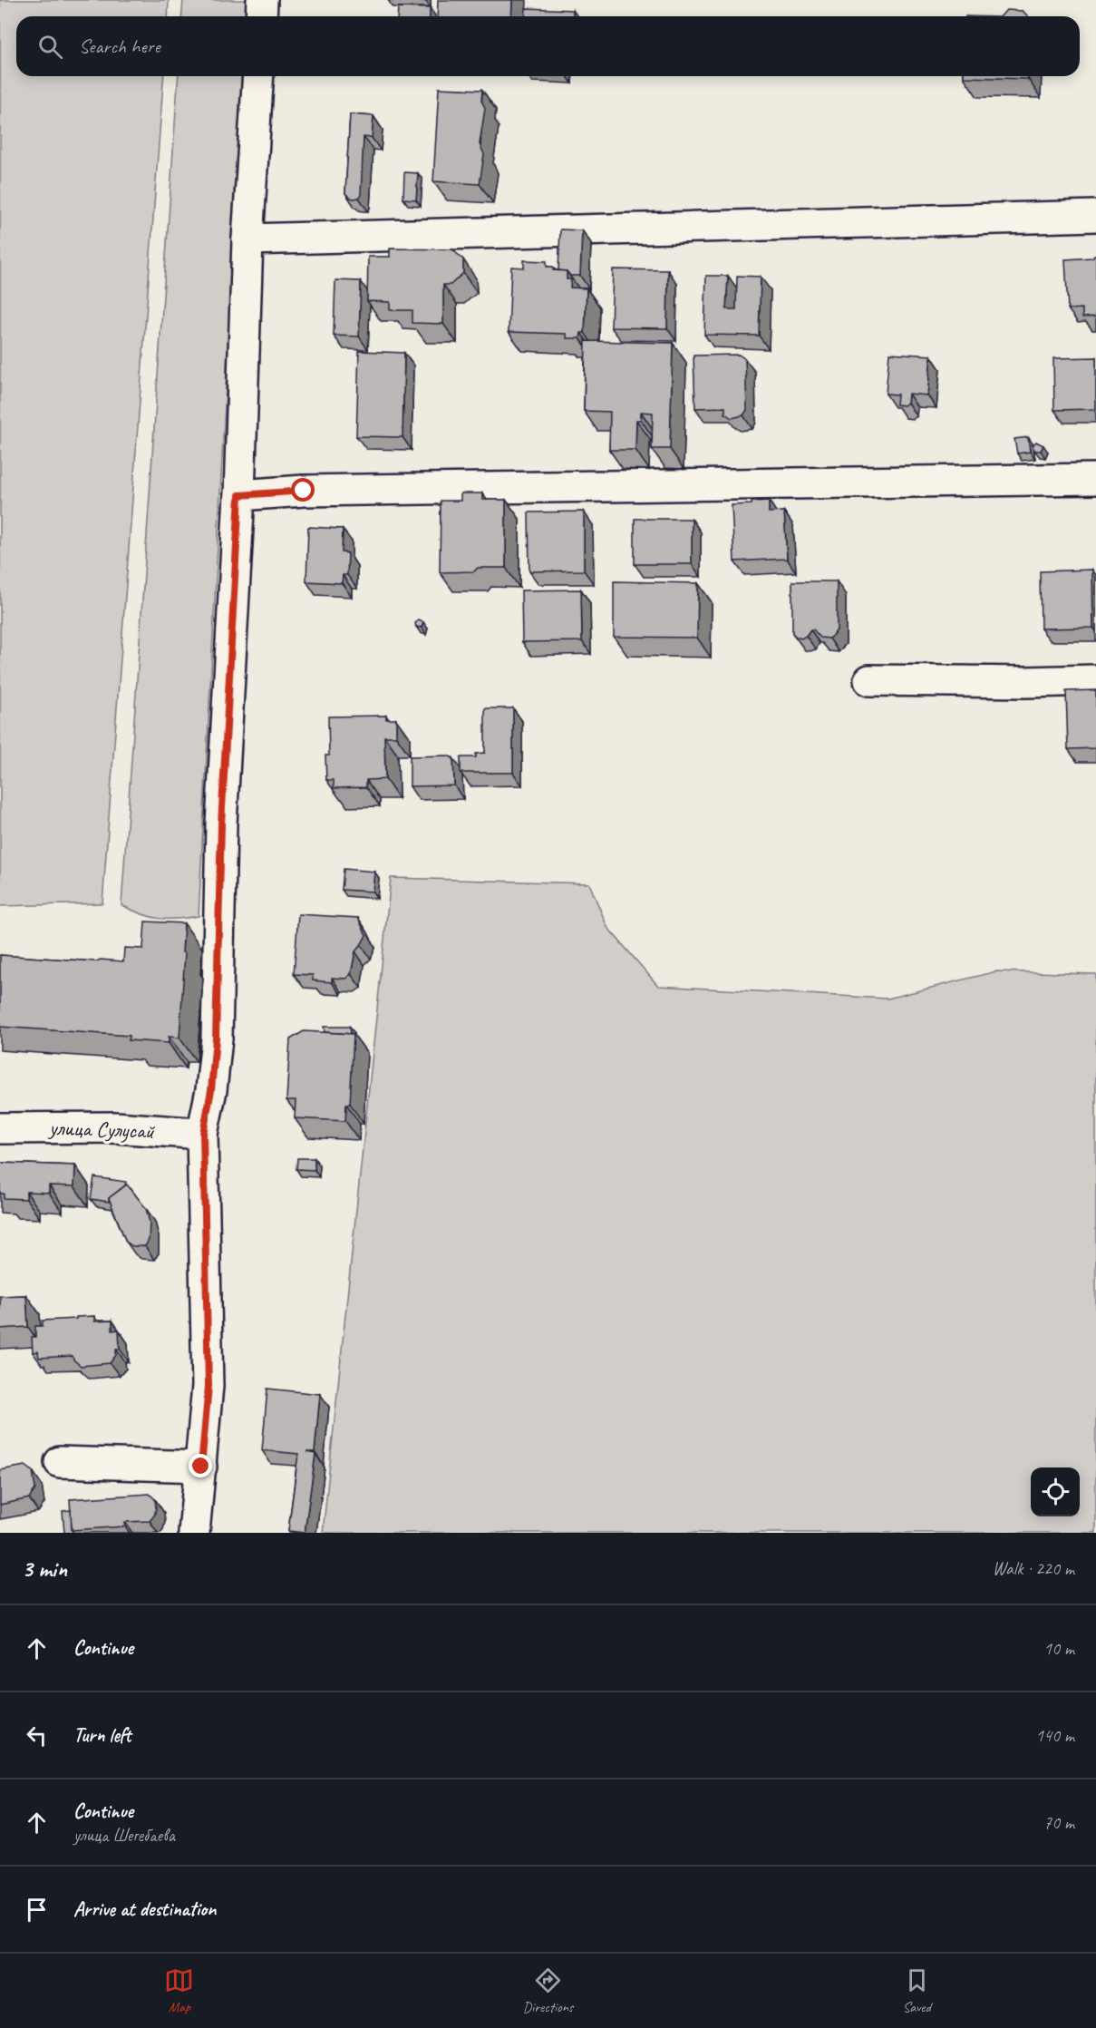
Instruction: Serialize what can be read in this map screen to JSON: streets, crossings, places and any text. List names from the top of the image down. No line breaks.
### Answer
{"streets":{"street":["улица Сулусай"]},"page":{"search":"Search here","heading":["3 min","Walk · 220 m"],"list":[["Continue","10 m"],["Turn left","140 m"],["Continue","улица Шегебаева","70 m"],"Arrive at destination"],"nav":["Map","Directions","Saved"]}}
